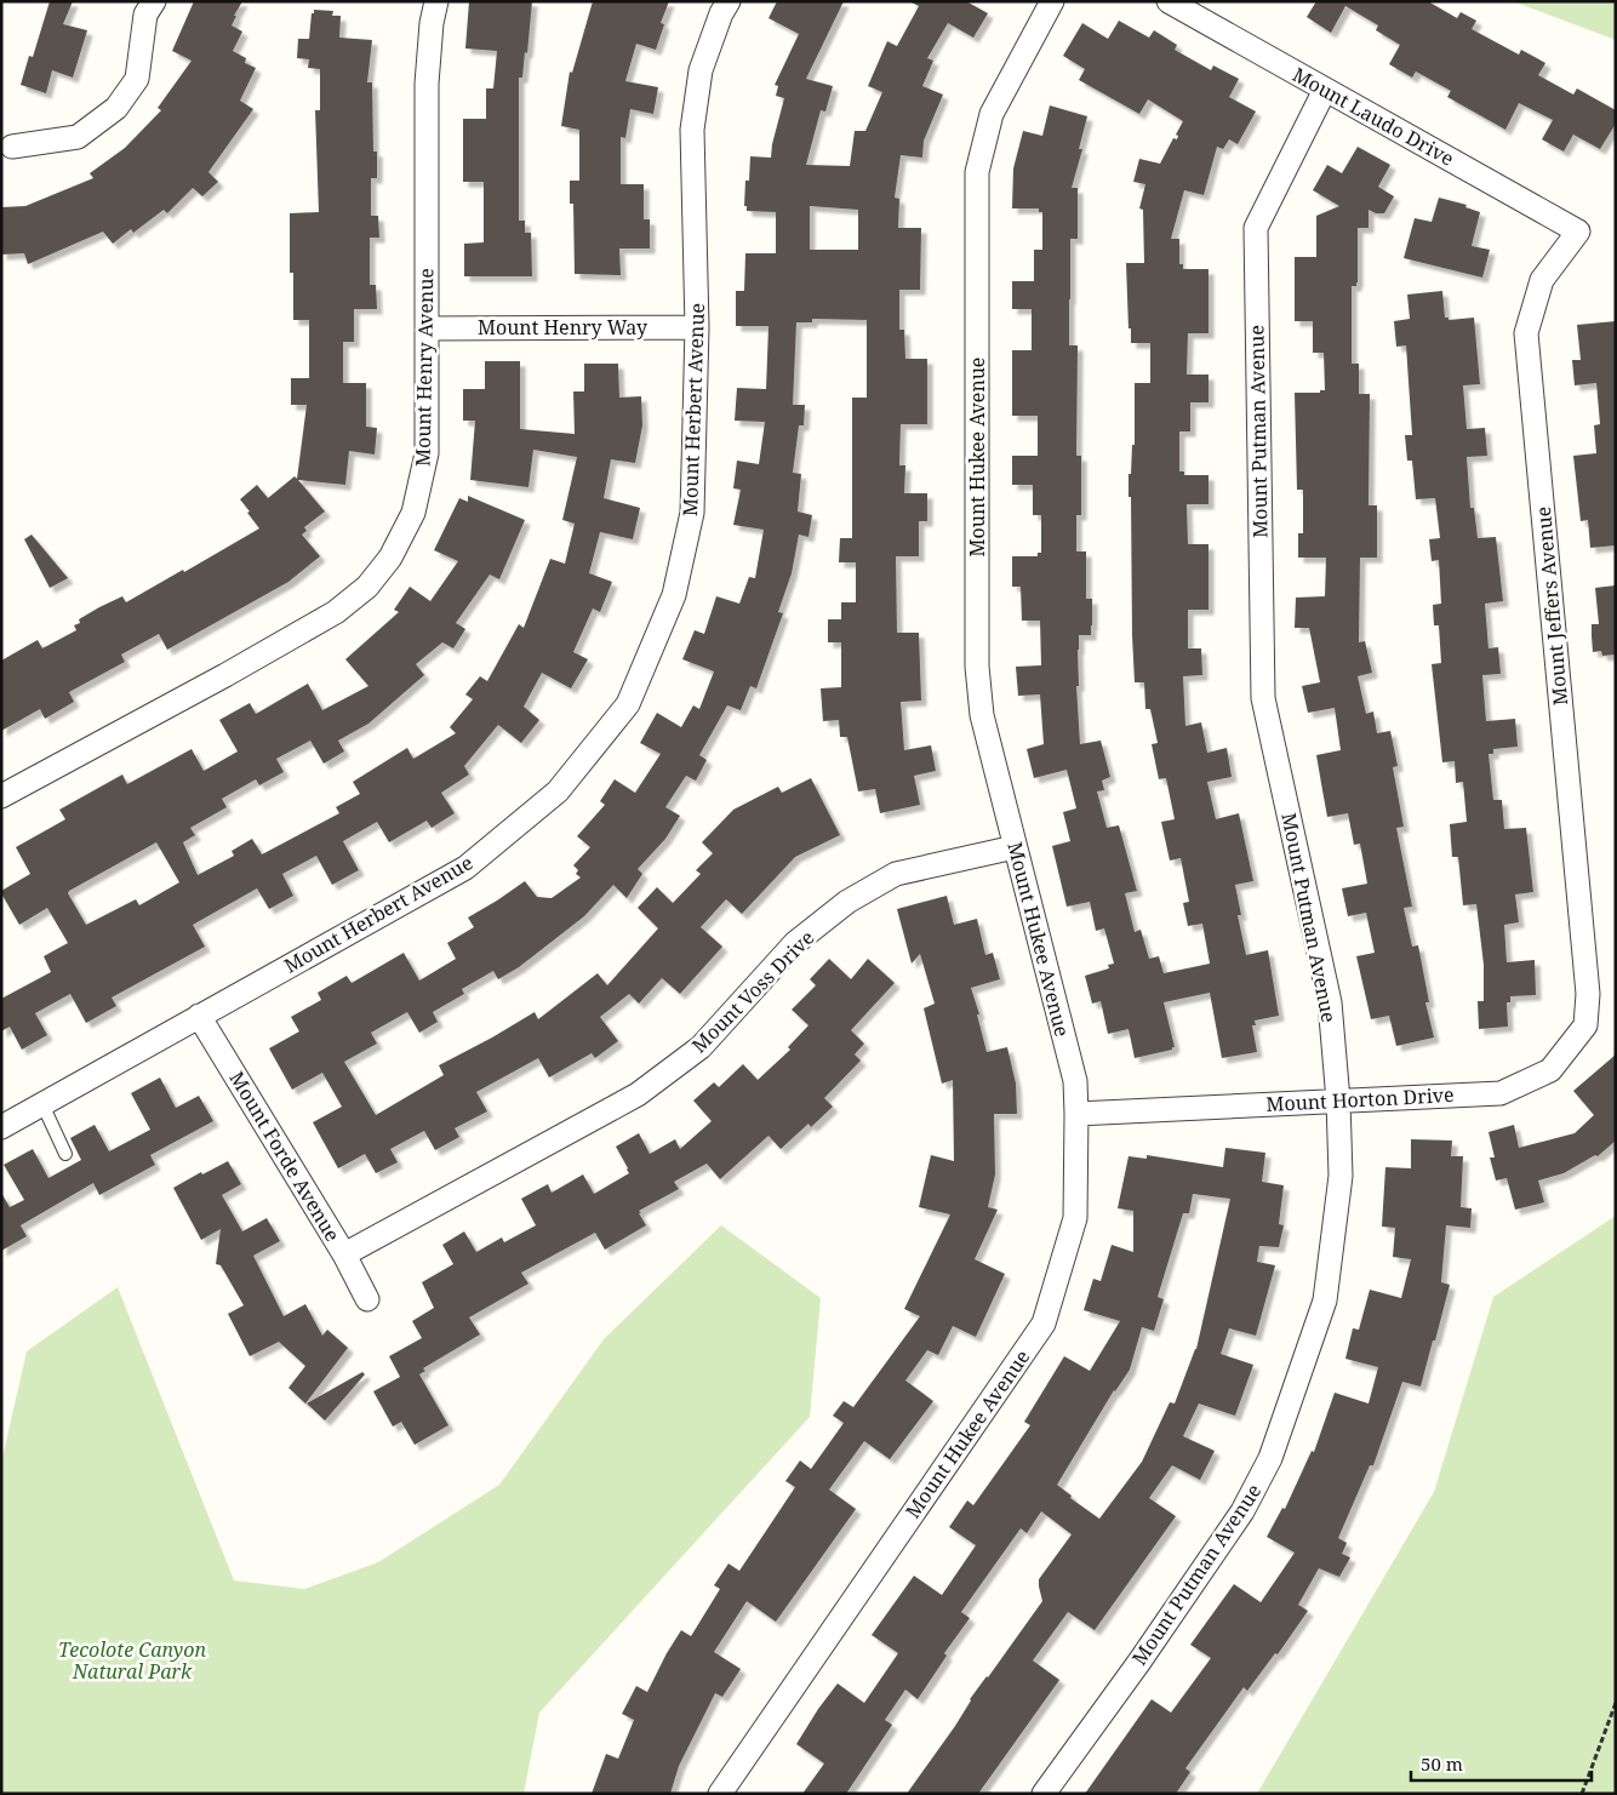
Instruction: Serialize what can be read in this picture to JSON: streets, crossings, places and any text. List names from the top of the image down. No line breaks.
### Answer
{"streets":{"street":["Mount Laudo Drive","Mount Henry Way","Mount Henry Avenue","Mount Herbert Avenue","Mount Putman Avenue","Mount Hukee Avenue","Mount Jeffers Avenue","Mount Voss Drive","Mount Horton Drive","Mount Forde Avenue"]},"crossings":[["Mount Laudo Drive","Mount Putman Avenue"],["Mount Laudo Drive","Mount Jeffers Avenue"],["Mount Henry Way","Mount Henry Avenue"],["Mount Henry Way","Mount Herbert Avenue"],["Mount Herbert Avenue","Mount Forde Avenue"],["Mount Putman Avenue","Mount Horton Drive"],["Mount Hukee Avenue","Mount Voss Drive"],["Mount Hukee Avenue","Mount Horton Drive"],["Mount Jeffers Avenue","Mount Horton Drive"],["Mount Voss Drive","Mount Forde Avenue"]],"parks":["Tecolote Canyon Natural Park"],"scale_bar":"50 m"}
